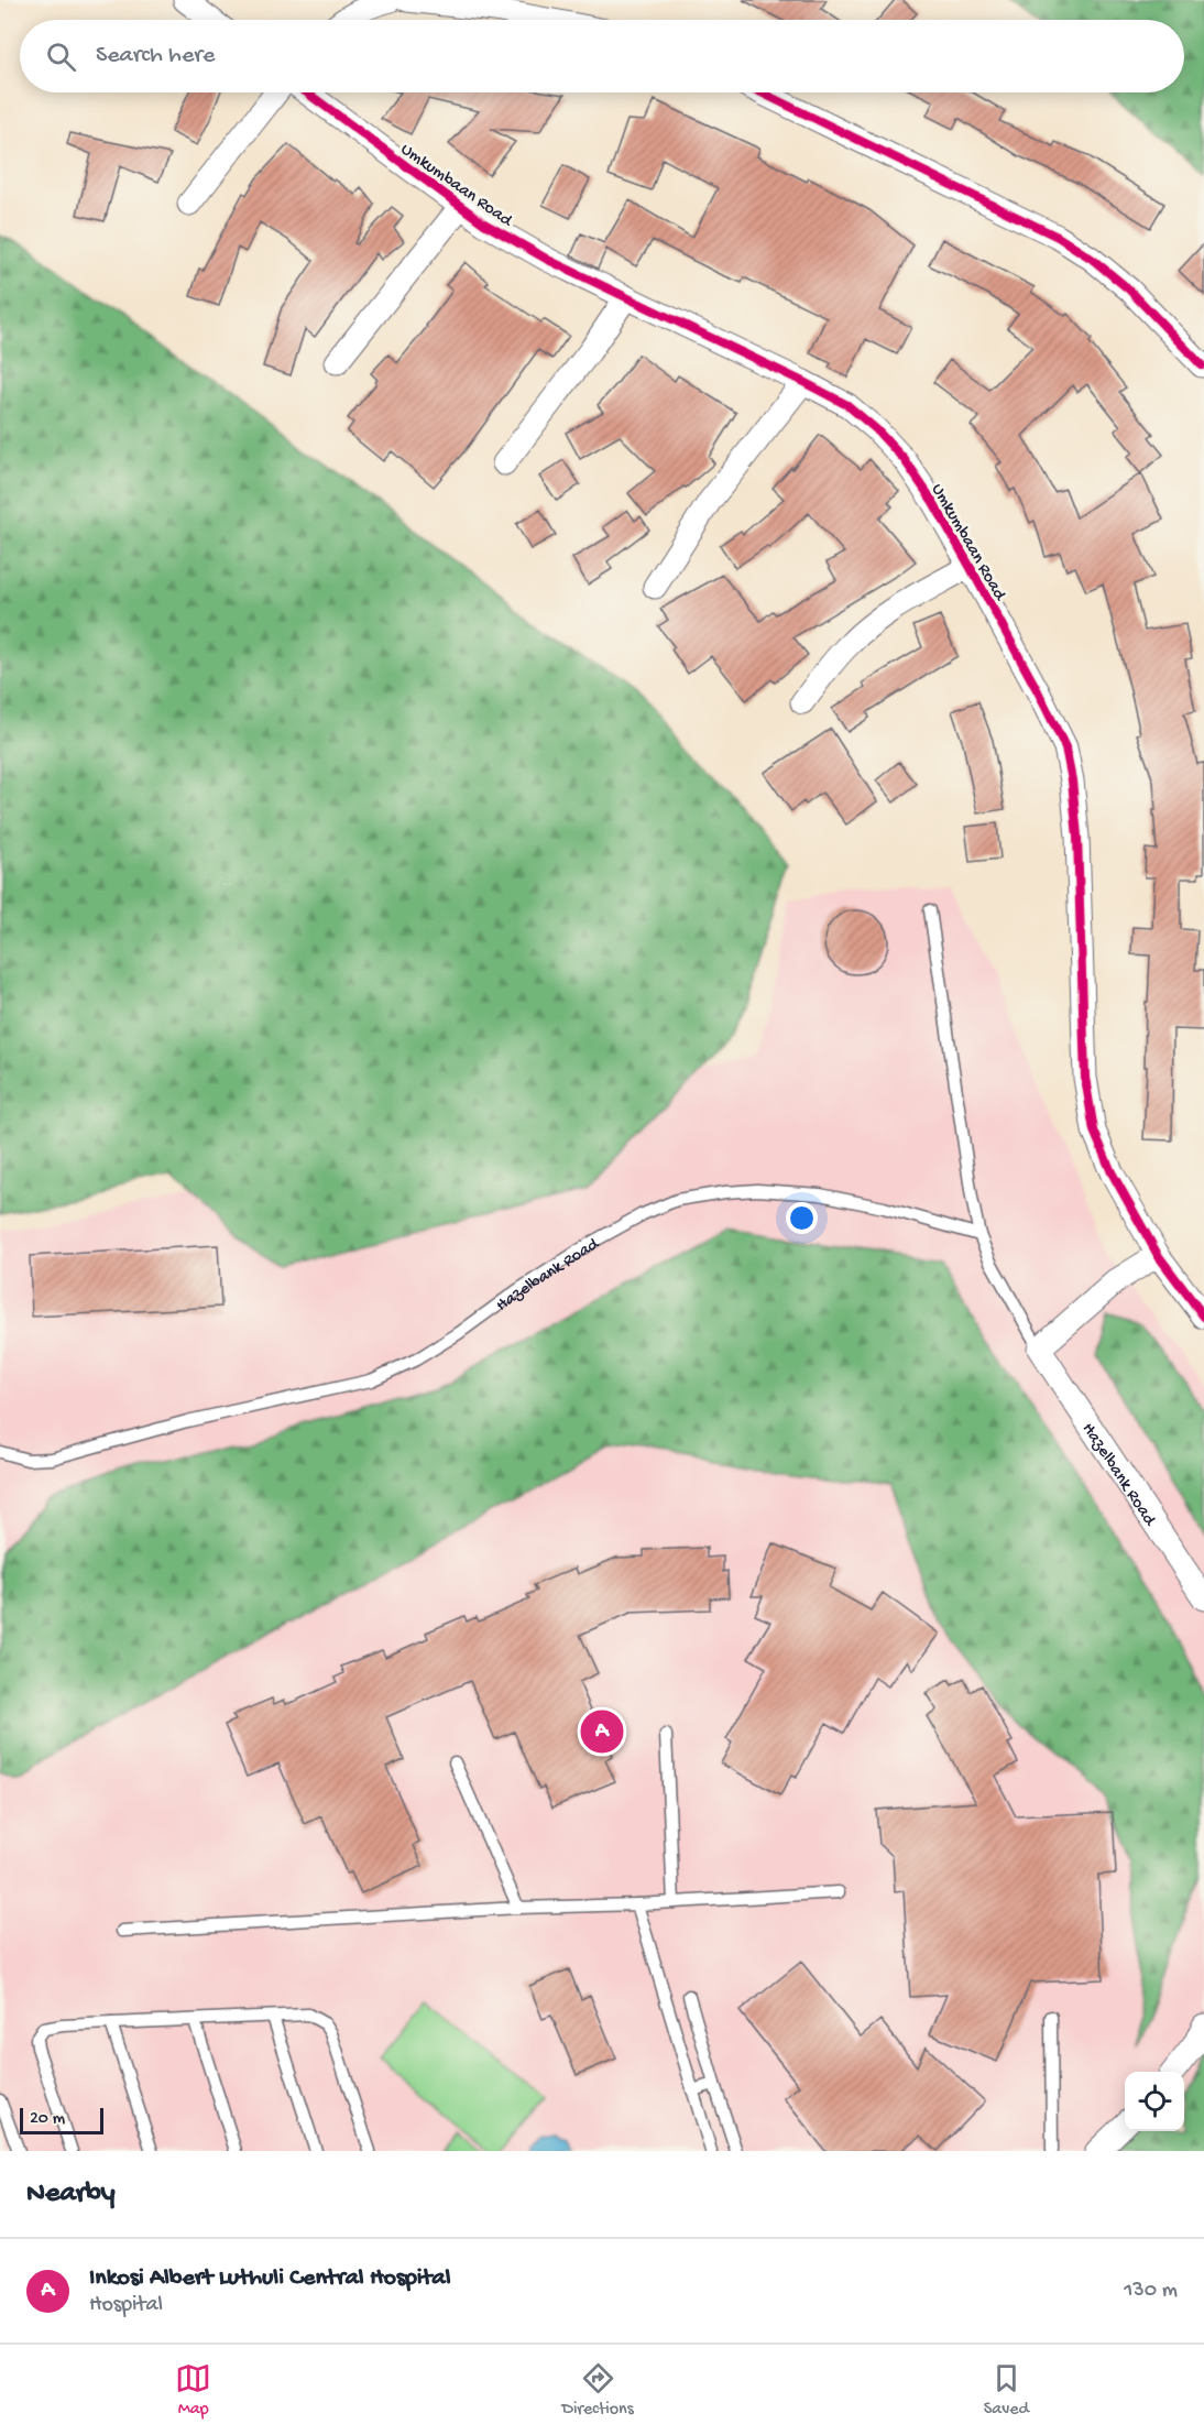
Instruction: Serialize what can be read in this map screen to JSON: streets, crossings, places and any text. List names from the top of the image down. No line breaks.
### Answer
{"streets":{"street":["Umkumbaan Road","Hazelbank Road"]},"scale_bar":"20 m","page":{"search":"Search here","pins":"A","scale":"20 m","heading":"Nearby","list":[{"mark":"A","name":"Inkosi Albert Luthuli Central Hospital","note":"Hospital","value":"130 m"}],"nav":["Map","Directions","Saved"]}}
